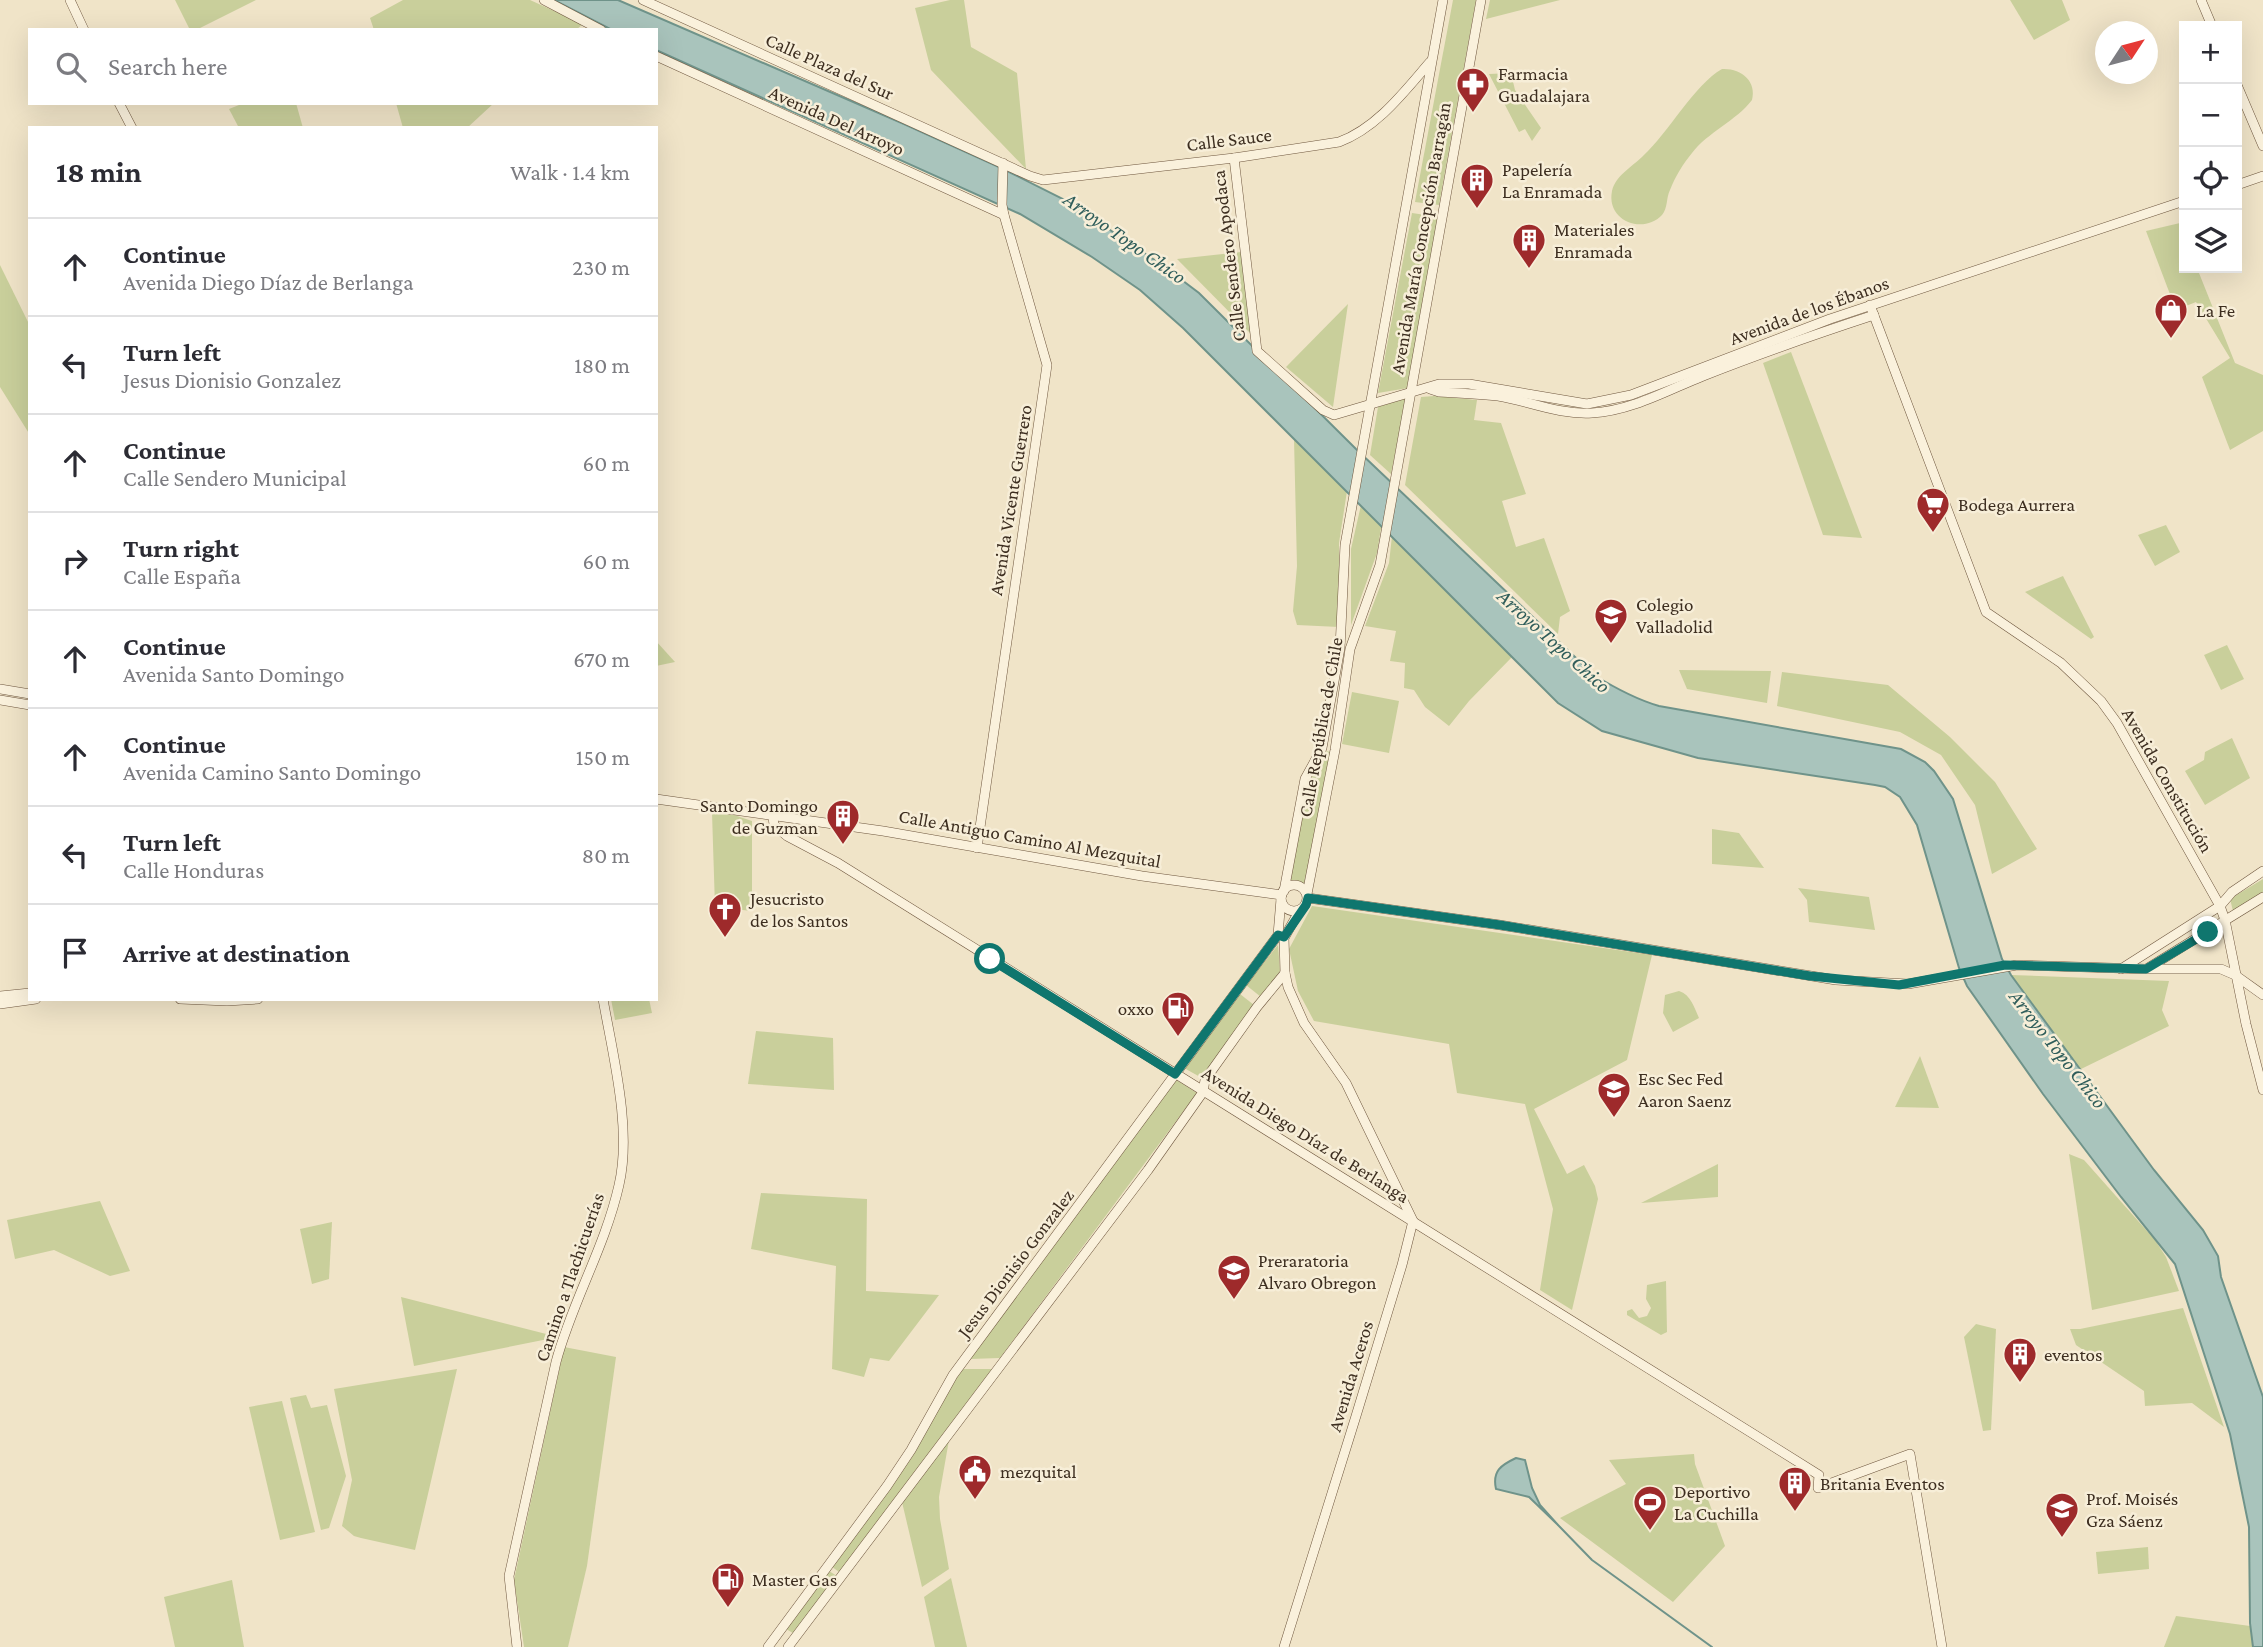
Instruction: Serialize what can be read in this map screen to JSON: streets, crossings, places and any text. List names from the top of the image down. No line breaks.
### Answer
{"streets":{"street":["Calle Plaza del Sur","Avenida Del Arroyo","Calle Sauce","Avenida María Concepción Barragán","Calle Sendero Apodaca","Avenida de los Ébanos","Avenida Vicente Guerrero","Calle República de Chile","Avenida Constitución","Calle Antiguo Camino Al Mezquital","Avenida Diego Díaz de Berlanga","Jesus Dionisio Gonzalez","Camino a Tlachicuerías","Avenida Aceros"]},"crossings":[["Calle Plaza del Sur","Calle Sauce"],["Calle Plaza del Sur","Avenida Vicente Guerrero"],["Avenida Del Arroyo","Avenida Vicente Guerrero"],["Calle Sauce","Avenida María Concepción Barragán"],["Calle Sauce","Calle Sendero Apodaca"],["Calle Sauce","Avenida Vicente Guerrero"],["Avenida María Concepción Barragán","Calle Sendero Apodaca"],["Avenida María Concepción Barragán","Avenida de los Ébanos"],["Avenida María Concepción Barragán","Calle República de Chile"],["Avenida de los Ébanos","Avenida Constitución"],["Avenida Vicente Guerrero","Calle Antiguo Camino Al Mezquital"],["Calle República de Chile","Calle Antiguo Camino Al Mezquital"],["Calle República de Chile","Jesus Dionisio Gonzalez"],["Calle Antiguo Camino Al Mezquital","Avenida Diego Díaz de Berlanga"],["Calle Antiguo Camino Al Mezquital","Jesus Dionisio Gonzalez"],["Avenida Diego Díaz de Berlanga","Jesus Dionisio Gonzalez"],["Avenida Diego Díaz de Berlanga","Avenida Aceros"]],"water":["Arroyo Topo Chico"],"places":{"pharmacy":["Farmacia Guadalajara"],"building":["Papelería La Enramada","Materiales Enramada","Santo Domingo de Guzman","eventos","Britania Eventos"],"shop":["La Fe"],"supermarket":["Bodega Aurrera"],"school or university":["Colegio Valladolid","Esc Sec Fed Aaron Saenz","Preraratoria Alvaro Obregon","Prof. Moisés Gza Sáenz"],"church":["Jesucristo de los Santos"],"fuel station":["oxxo","Master Gas"],"public building":["mezquital"],"sports":["Deportivo La Cuchilla"]},"north":"top right","page":{"map_buttons":["+","−"],"search":"Search here","heading":["18 min","Walk · 1.4 km"],"list":[["Continue","Avenida Diego Díaz de Berlanga","230 m"],["Turn left","Jesus Dionisio Gonzalez","180 m"],["Continue","Calle Sendero Municipal","60 m"],["Turn right","Calle España","60 m"],["Continue","Avenida Santo Domingo","670 m"],["Continue","Avenida Camino Santo Domingo","150 m"],["Turn left","Calle Honduras","80 m"],"Arrive at destination"]}}
